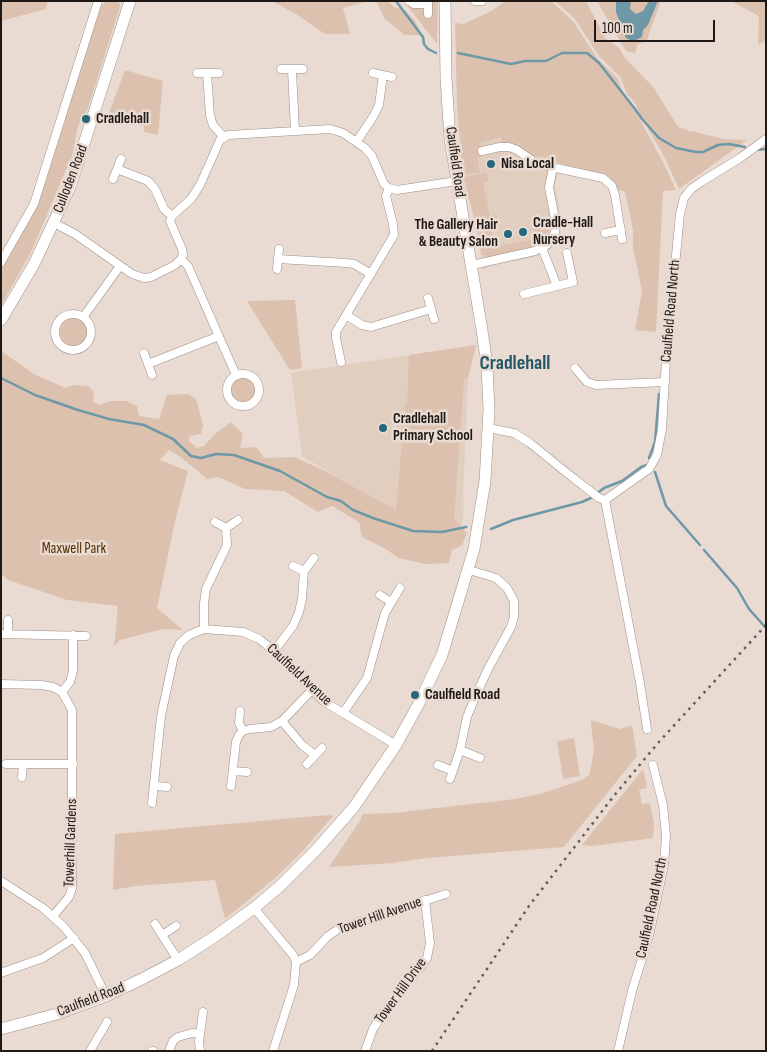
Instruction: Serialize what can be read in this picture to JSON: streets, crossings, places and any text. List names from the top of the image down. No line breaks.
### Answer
{"streets":{"street":["Caulfield Road","Culloden Road","Caulfield Road North","Caulfield Avenue","Towerhill Gardens","Tower Hill Avenue","Tower Hill Drive"]},"crossings":[["Caulfield Road","Caulfield Avenue"],["Tower Hill Avenue","Tower Hill Drive"]],"districts":["Cradlehall"],"parks":["Maxwell Park"],"places":["Cradlehall","Nisa Local","Cradle-Hall Nursery","The Gallery Hair & Beauty Salon","Cradlehall Primary School","Caulfield Road"],"scale_bar":"100 m"}
